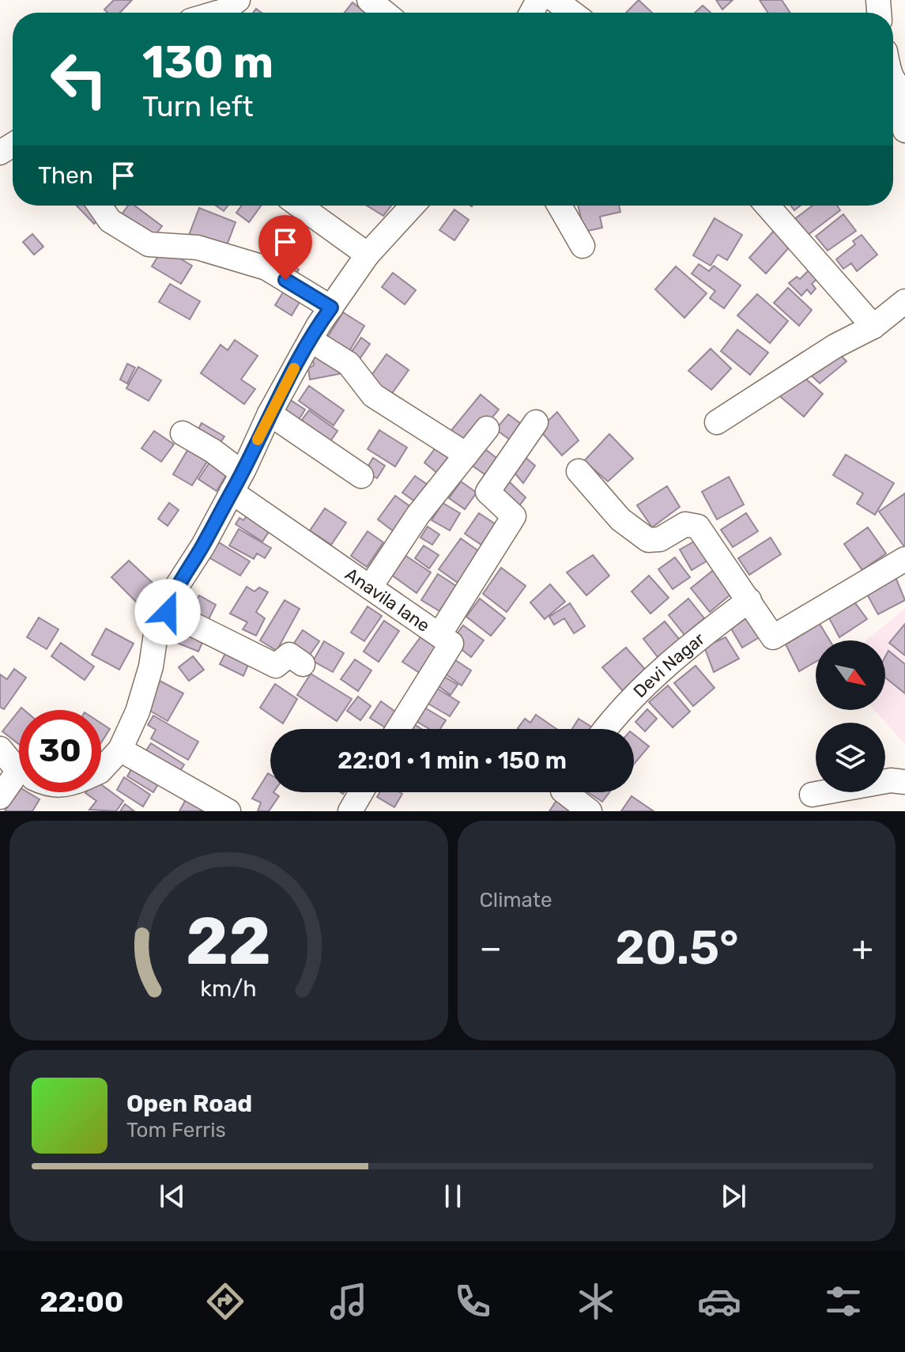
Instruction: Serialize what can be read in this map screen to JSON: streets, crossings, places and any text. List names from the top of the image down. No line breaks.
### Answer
{"streets":{"street":["Anavila lane","Devi Nagar"]},"north":"bottom right","page":{"turn":["130 m","Turn left"],"then":"Then","limit":"30","trip":"22:01 · 1 min · 150 m","tile":"Climate","heat":["−","20.5°","+"],"song":["Open Road","Tom Ferris"],"tabs":"22:00","gauge":["22","km/h"]}}
